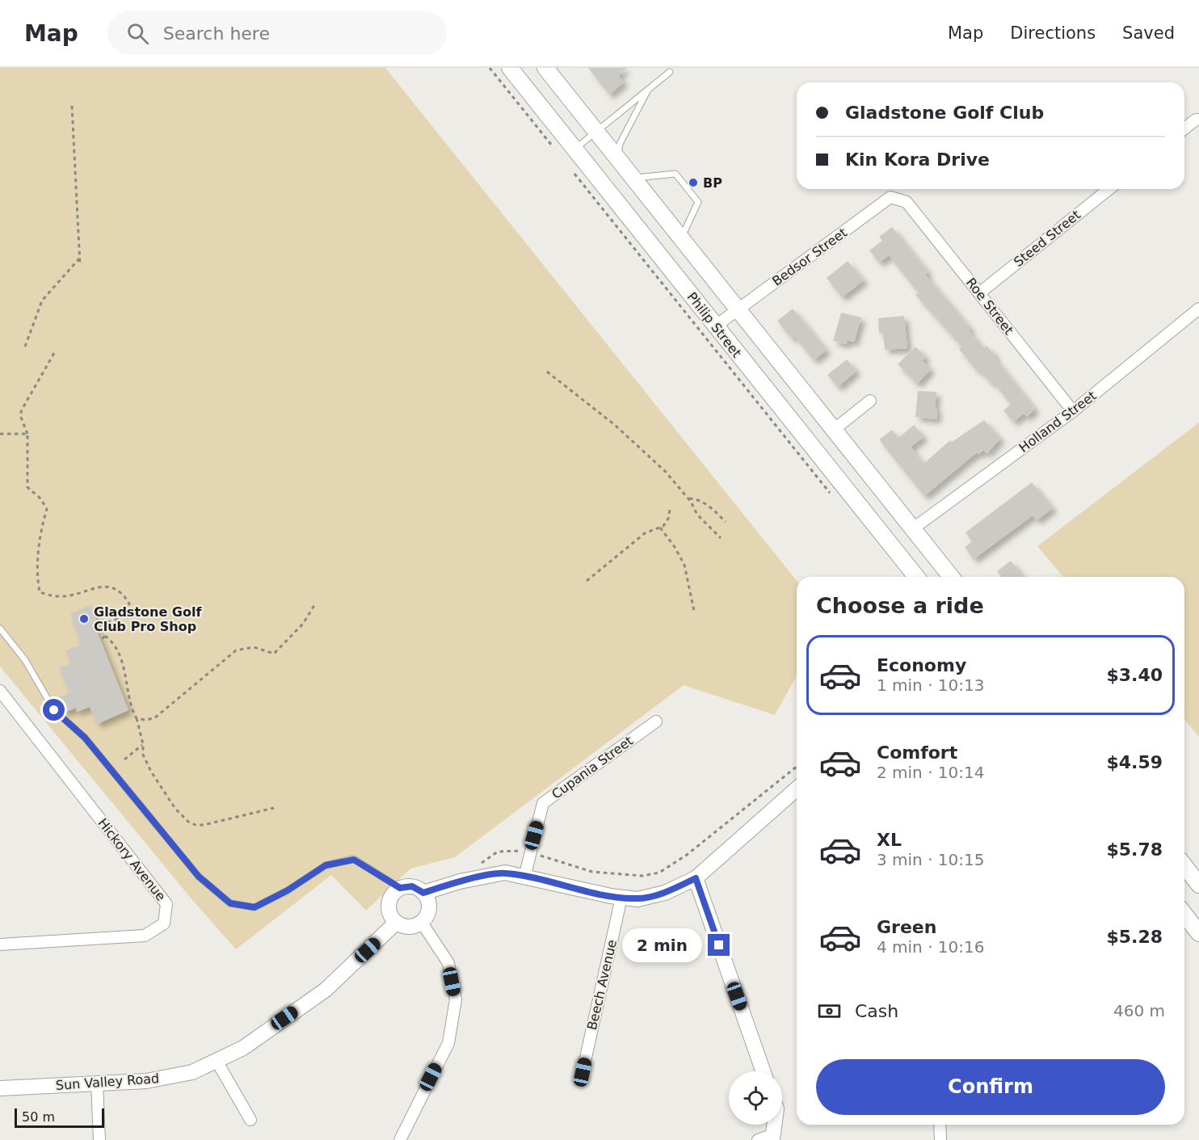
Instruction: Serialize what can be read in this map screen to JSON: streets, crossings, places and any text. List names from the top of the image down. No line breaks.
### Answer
{"streets":{"main road":["Philip Street"],"street":["Steed Street","Bedsor Street","Roe Street","Holland Street","Cupania Street","Hickory Avenue","Beech Avenue","Sun Valley Road"]},"crossings":[["Steed Street","Roe Street"],["Bedsor Street","Roe Street"],["Bedsor Street","Philip Street"],["Roe Street","Holland Street"]],"places":["BP","Gladstone Golf Club Pro Shop"],"scale_bar":"50 m","page":{"header":"Map","search":"Search here","nav":["Map","Directions","Saved"],"banner":["Gladstone Golf Club","Kin Kora Drive"],"heading":"Choose a ride","list":[{"name":"Economy","note":"1 min · 10:13","value":"$3.40"},{"name":"Comfort","note":"2 min · 10:14","value":"$4.59"},{"name":"XL","note":"3 min · 10:15","value":"$5.78"},{"name":"Green","note":"4 min · 10:16","value":"$5.28"}],"bubble":"2 min","pay":["Cash","460 m"],"buttons":"Confirm","scale":"50 m"}}
